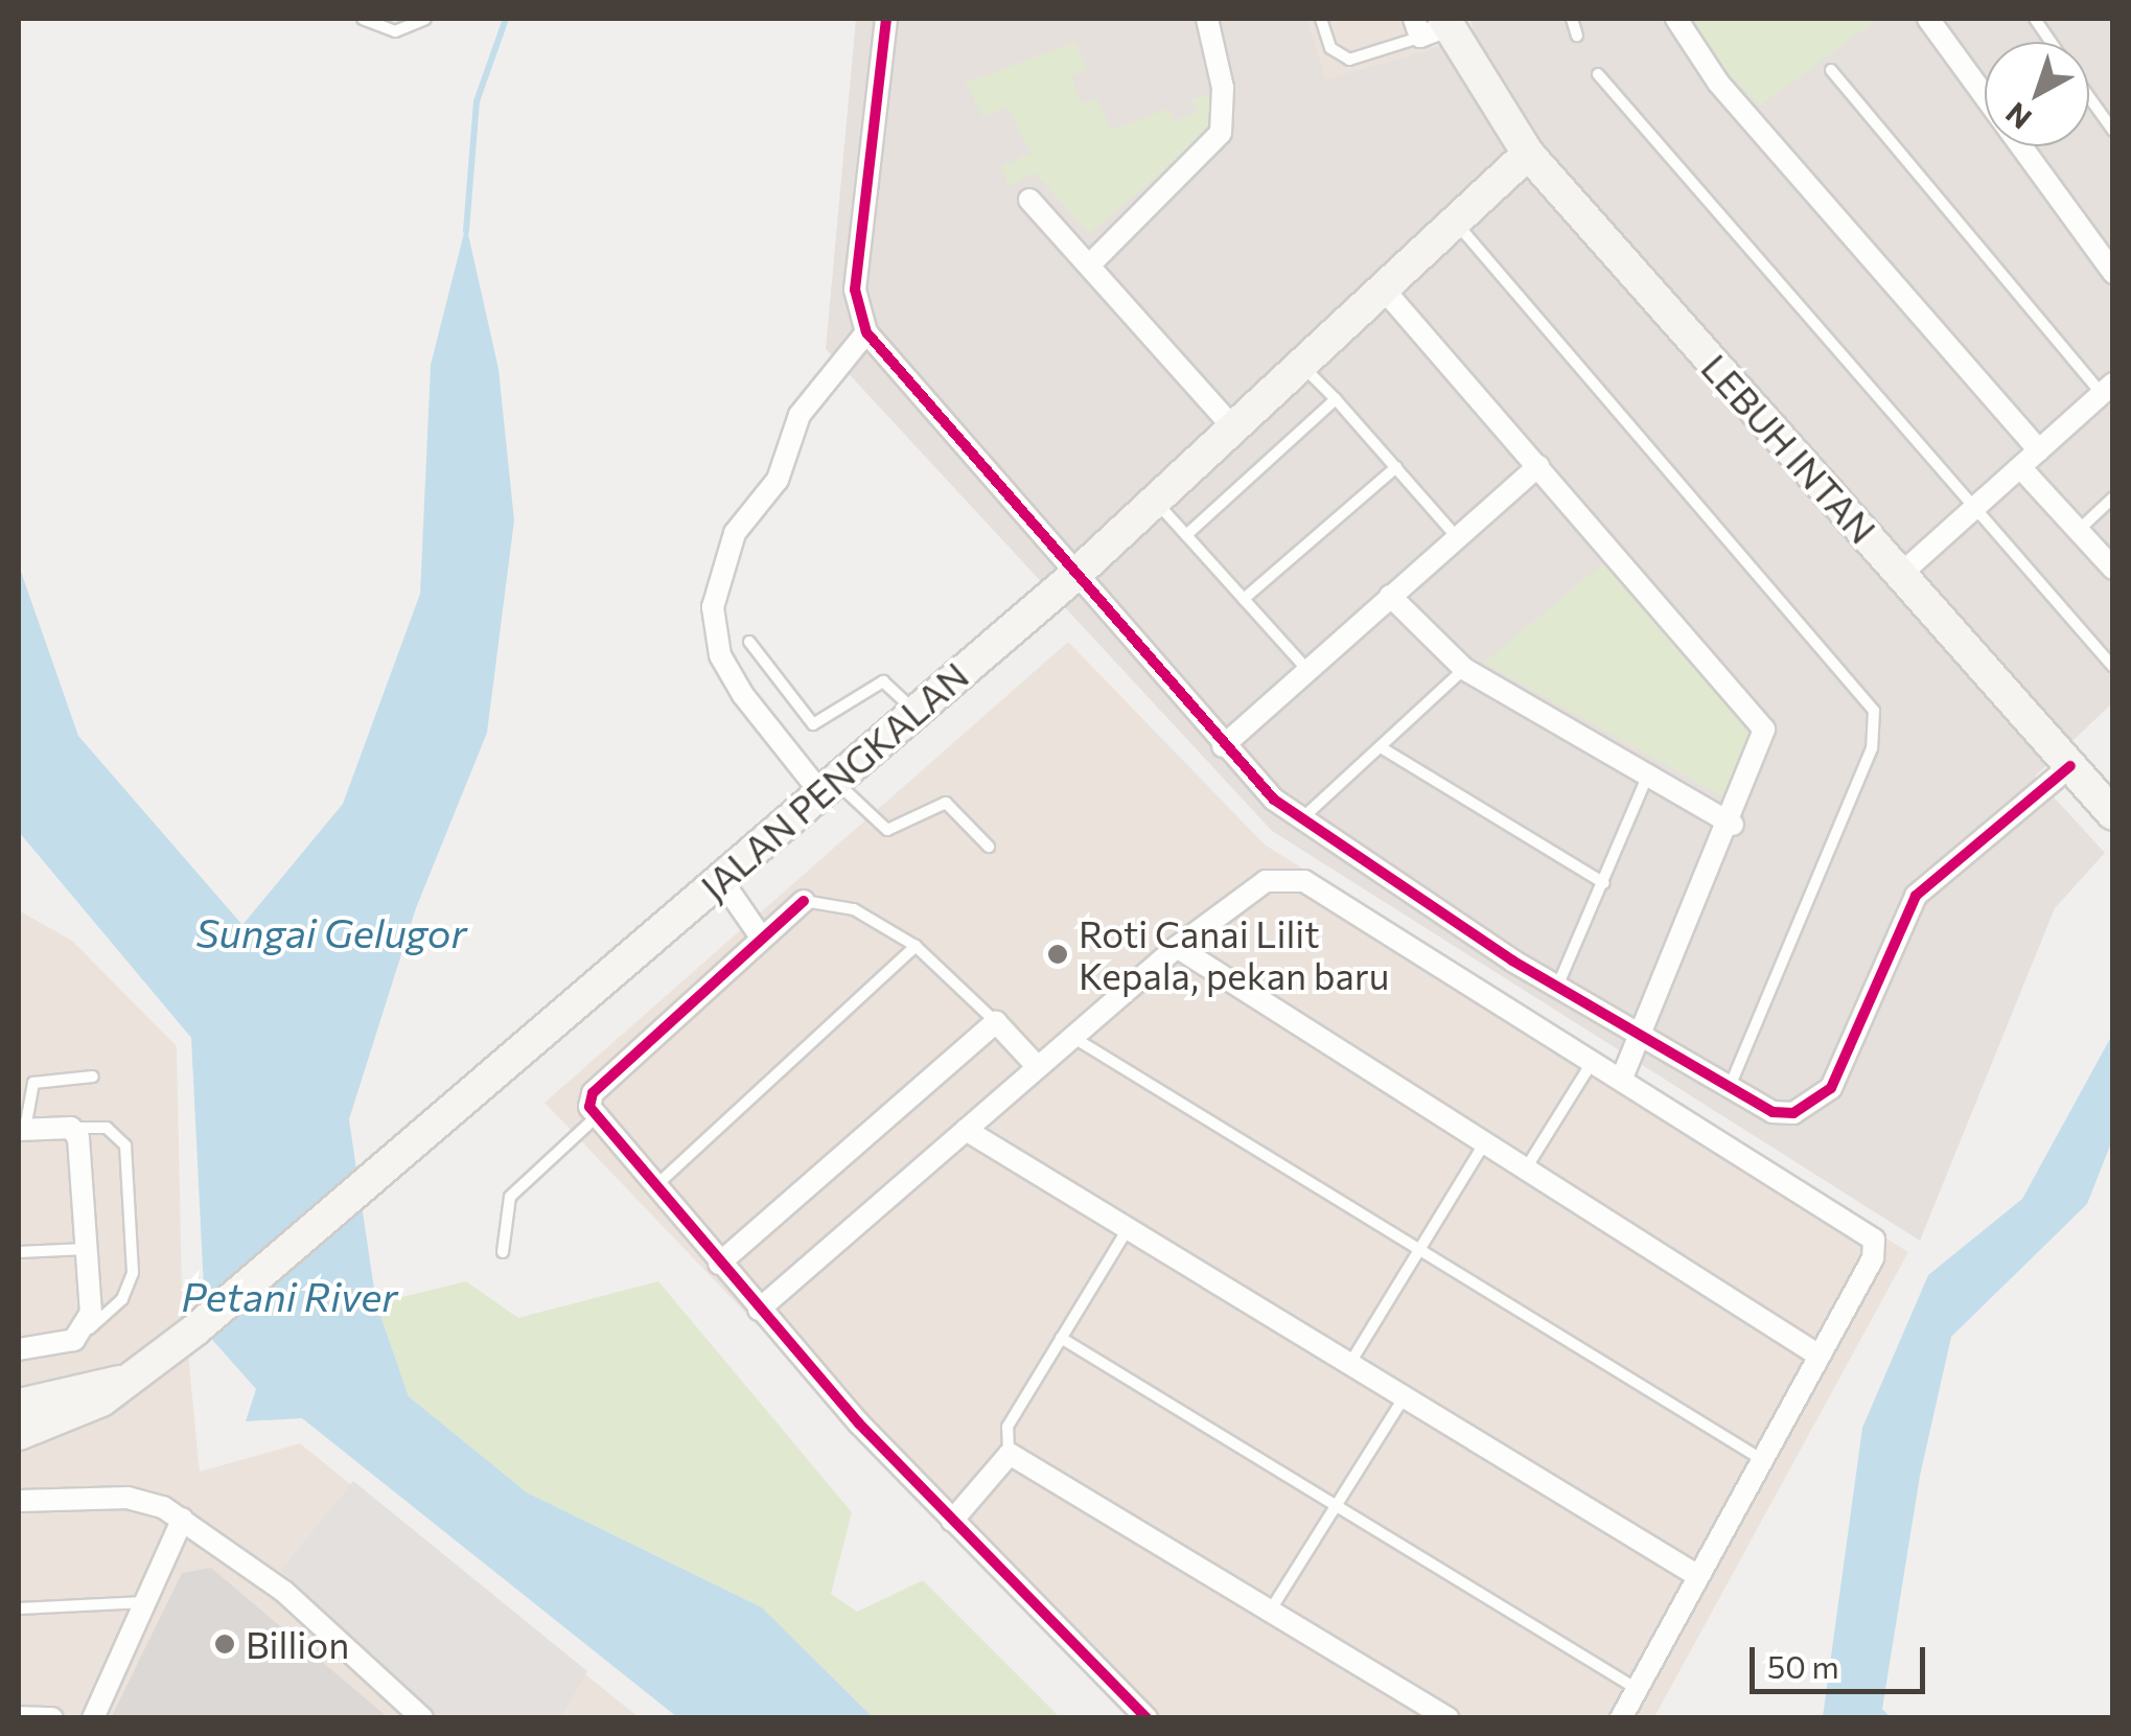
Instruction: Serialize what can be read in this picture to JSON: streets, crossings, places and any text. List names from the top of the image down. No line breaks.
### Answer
{"streets":{"main road":["LEBUH INTAN","JALAN PENGKALAN"]},"crossings":[["LEBUH INTAN","JALAN PENGKALAN"]],"water":["Sungai Gelugor","Petani River"],"places":["Roti Canai Lilit Kepala, pekan baru","Billion"],"scale_bar":"50 m","north":"bottom left"}
